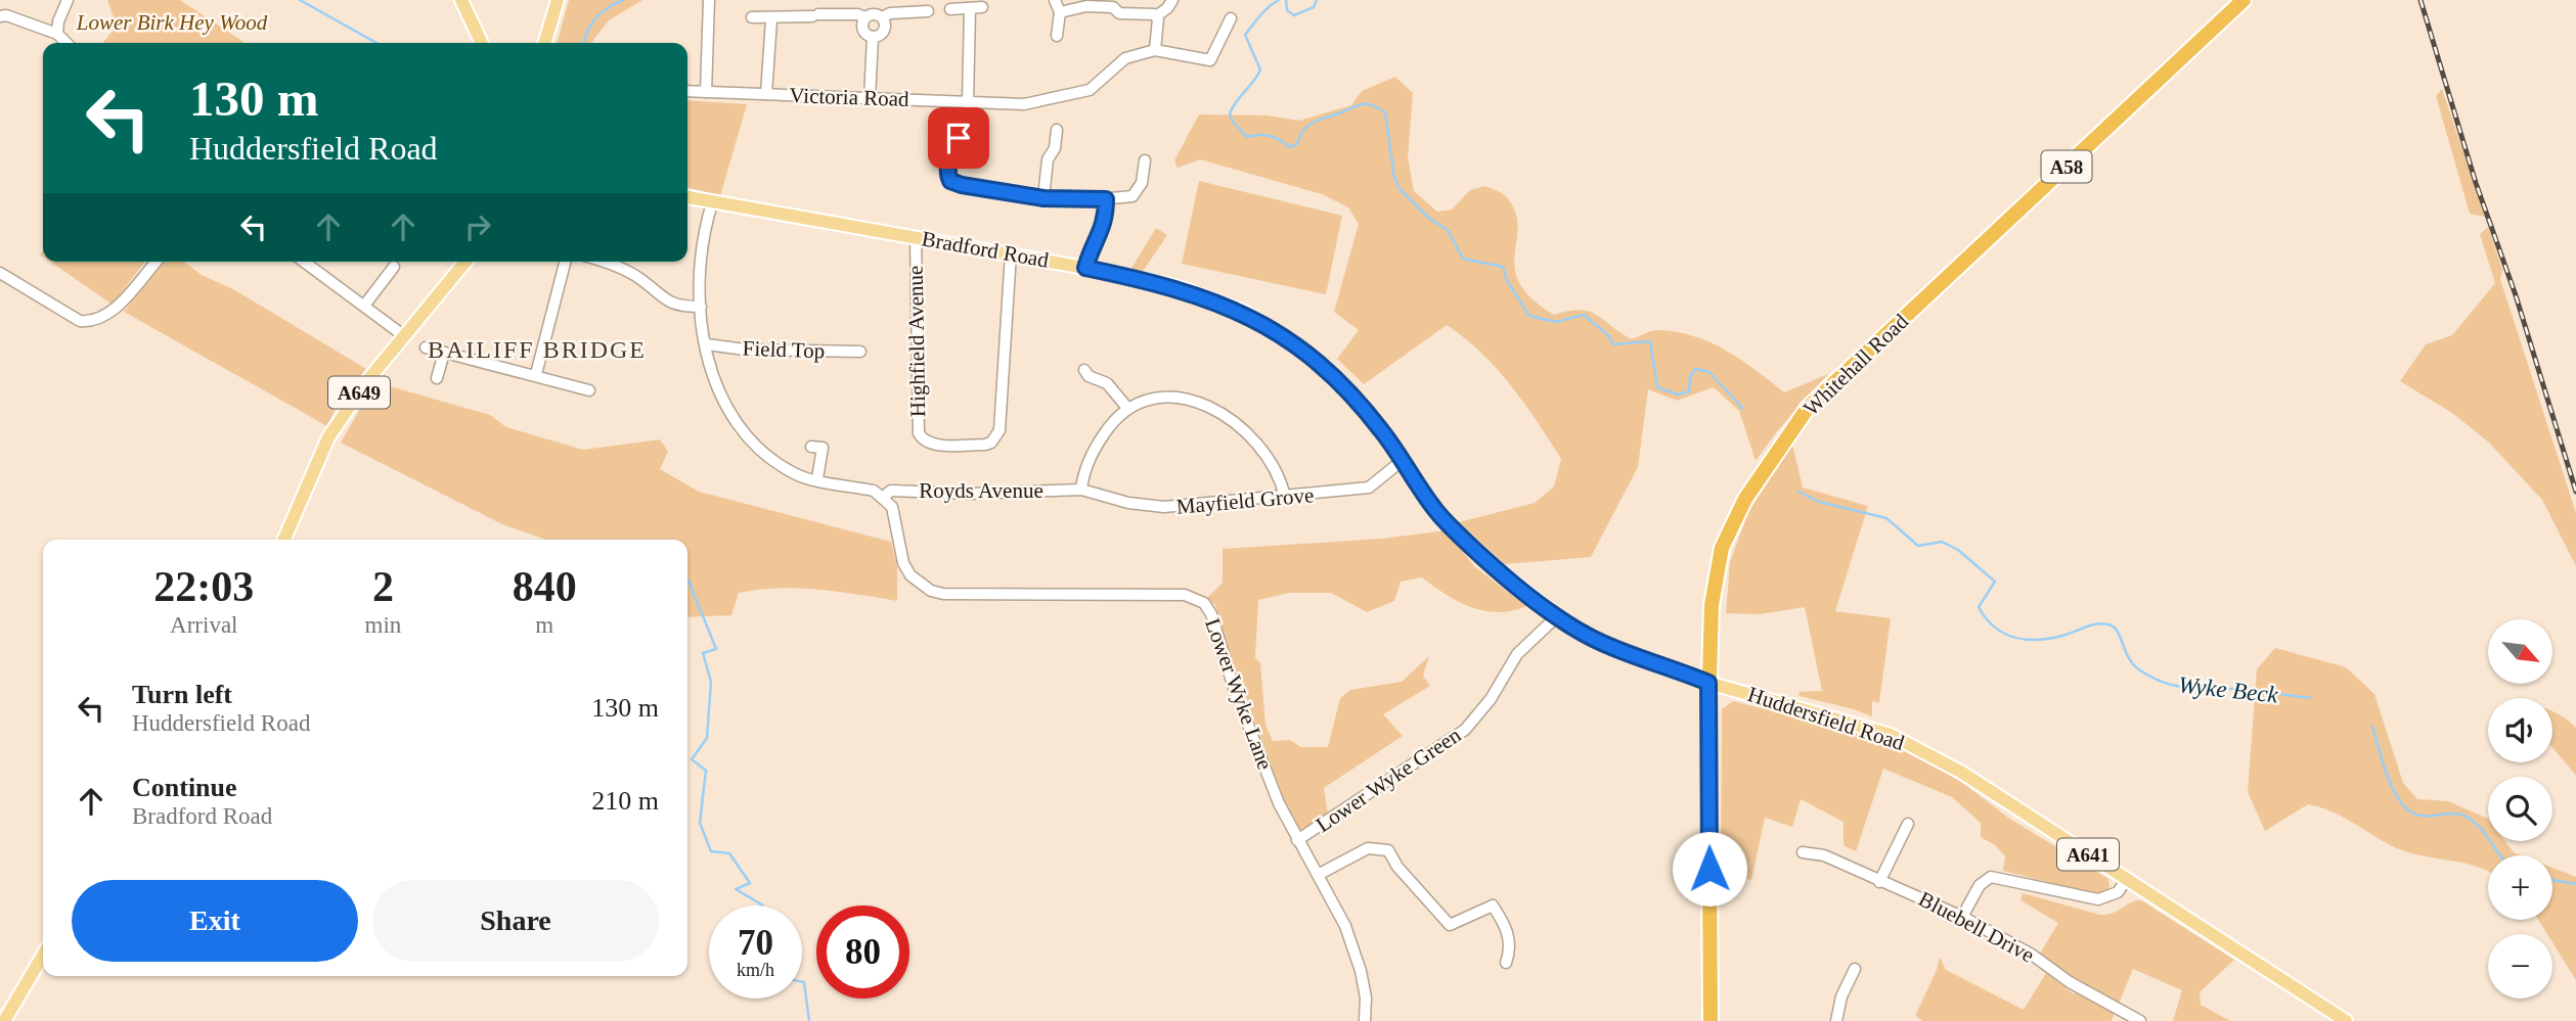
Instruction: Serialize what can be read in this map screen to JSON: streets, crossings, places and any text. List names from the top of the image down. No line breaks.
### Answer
{"streets":{"highway":["A58","Whitehall Road"],"main road":["Bradford Road","A649","Huddersfield Road","A641"],"street":["Victoria Road","Highfield Avenue","Field Top","Royds Avenue","Mayfield Grove","Lower Wyke Lane","Lower Wyke Green","Bluebell Drive"]},"crossings":[["Bradford Road","Highfield Avenue"],["Bradford Road","Mayfield Grove"],["Bradford Road","Huddersfield Road"],["Whitehall Road","Huddersfield Road"],["Royds Avenue","Mayfield Grove"],["Royds Avenue","Lower Wyke Lane"],["Lower Wyke Lane","Lower Wyke Green"],["Huddersfield Road","Lower Wyke Green"]],"districts":["BAILIFF BRIDGE"],"water":["Wyke Beck"],"parks":["Lower Birk Hey Wood"],"north":"bottom right","page":{"turn":["130 m","Huddersfield Road"],"eta":["22:03","Arrival","2","min","840","m"],"map_buttons":["+","−"],"list":[{"name":"Turn left","note":"Huddersfield Road","value":"130 m"},{"name":"Continue","note":"Bradford Road","value":"210 m"}],"buttons":["Exit","Share"],"speed":"70 km/h","limit":"80"}}
